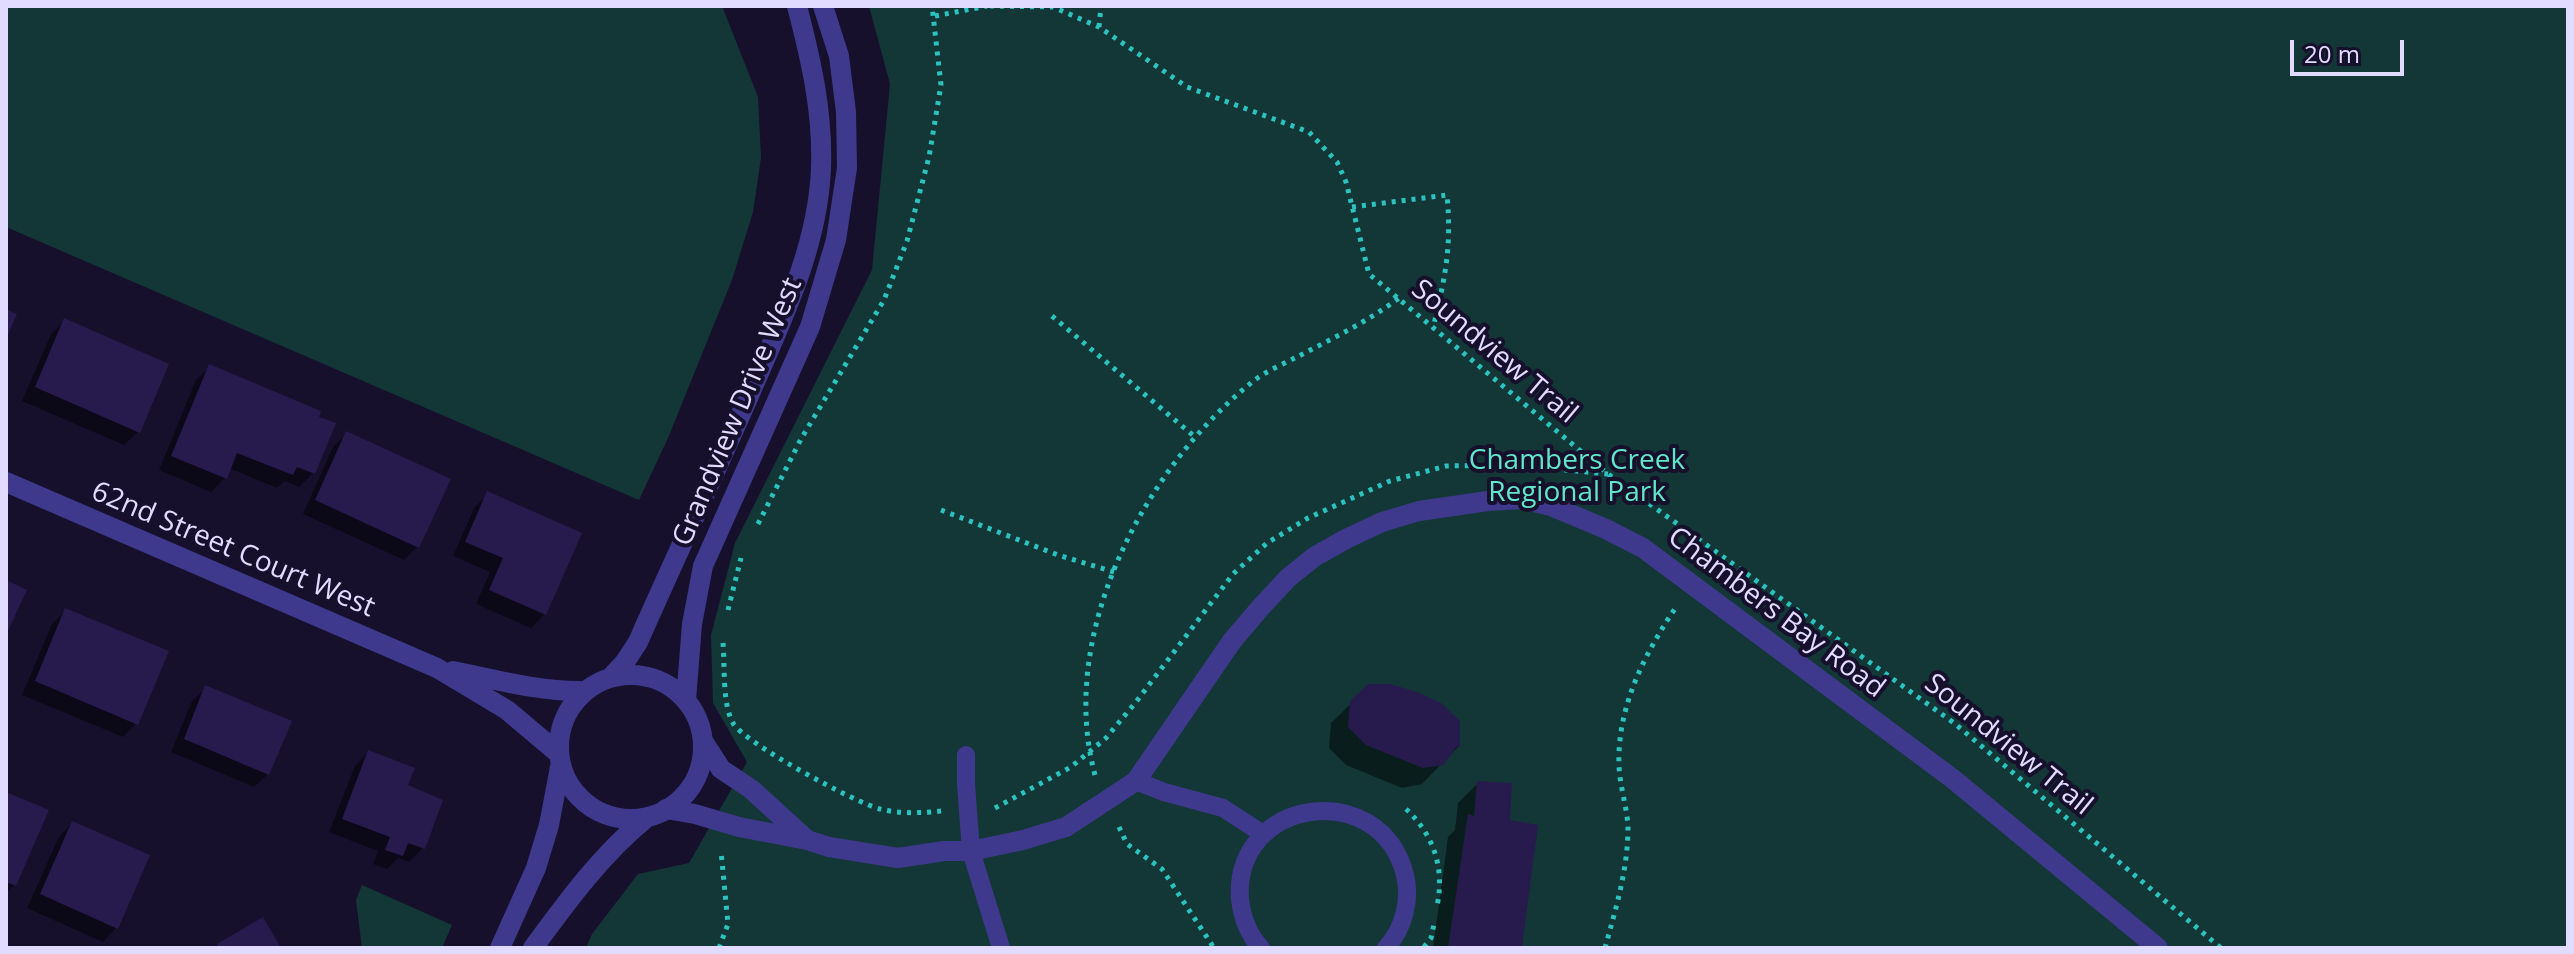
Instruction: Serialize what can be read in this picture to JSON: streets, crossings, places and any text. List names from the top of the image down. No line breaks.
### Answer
{"streets":{"street":["Grandview Drive West","62nd Street Court West","Chambers Bay Road"],"path":["Soundview Trail"]},"crossings":[["Grandview Drive West","62nd Street Court West"],["Grandview Drive West","Chambers Bay Road"],["62nd Street Court West","Chambers Bay Road"]],"parks":["Chambers Creek Regional Park"],"scale_bar":"20 m"}
